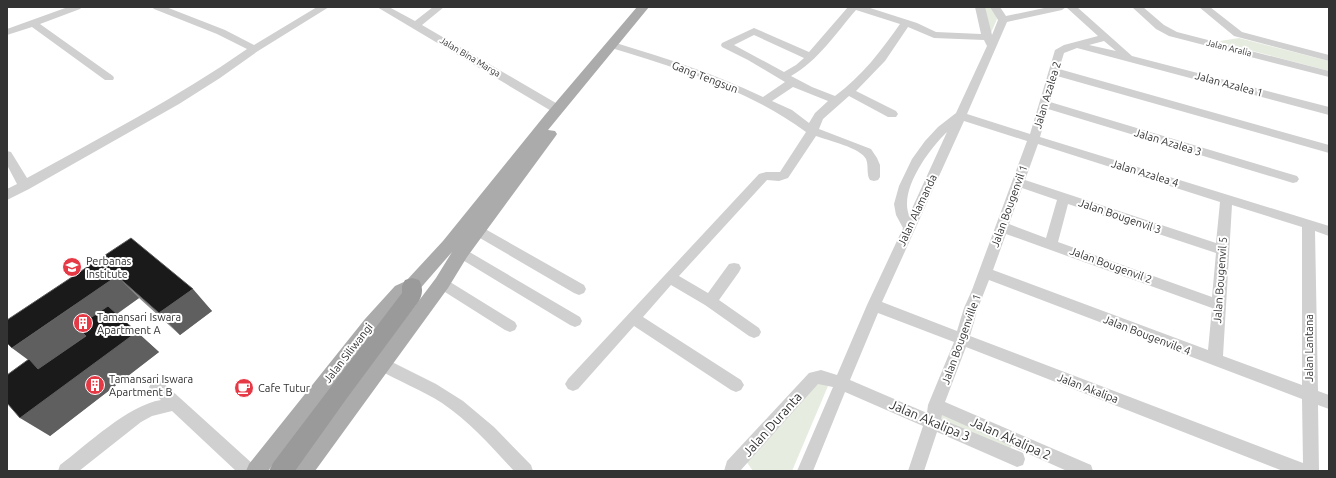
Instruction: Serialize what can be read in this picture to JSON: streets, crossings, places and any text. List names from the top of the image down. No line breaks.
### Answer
{"streets":{"main road":["Jalan Siliwangi"],"street":["Jalan Aralia","Jalan Bina Marga","Gang Tengsun","Jalan Azalea 1","Jalan Azalea 2","Jalan Azalea 3","Jalan Azalea 4","Jalan Bougenvil 1","Jalan Alamanda","Jalan Bougenvil 3","Jalan Bougenvil 2","Jalan Bougenvil 5","Jalan Bougenvile 4","Jalan Bougenville 1","Jalan Lantana","Jalan Akalipa","Jalan Akalipa 3","Jalan Duranta","Jalan Akalipa 2"]},"crossings":[["Jalan Azalea 1","Jalan Azalea 2"],["Jalan Azalea 2","Jalan Azalea 3"],["Jalan Azalea 2","Jalan Azalea 4"],["Jalan Azalea 2","Jalan Bougenvil 1"],["Jalan Azalea 4","Jalan Bougenvil 1"],["Jalan Azalea 4","Jalan Alamanda"],["Jalan Azalea 4","Jalan Bougenvil 5"],["Jalan Azalea 4","Jalan Lantana"],["Jalan Bougenvil 1","Jalan Bougenvil 2"],["Jalan Bougenvil 1","Jalan Bougenvile 4"],["Jalan Bougenvil 1","Jalan Bougenville 1"],["Jalan Alamanda","Jalan Akalipa"],["Jalan Bougenvil 3","Jalan Bougenvil 2"],["Jalan Bougenvil 3","Jalan Bougenvil 5"],["Jalan Bougenvil 2","Jalan Bougenvil 5"],["Jalan Bougenvil 5","Jalan Bougenvile 4"],["Jalan Bougenvile 4","Jalan Bougenville 1"],["Jalan Bougenvile 4","Jalan Lantana"],["Jalan Bougenville 1","Jalan Akalipa"],["Jalan Bougenville 1","Jalan Akalipa 3"],["Jalan Bougenville 1","Jalan Akalipa 2"],["Jalan Akalipa 3","Jalan Duranta"]],"places":{"school or university":["Perbanas Institute"],"building":["Tamansari Iswara Apartment A","Tamansari Iswara Apartment B"],"cafe":["Cafe Tutur"]}}
